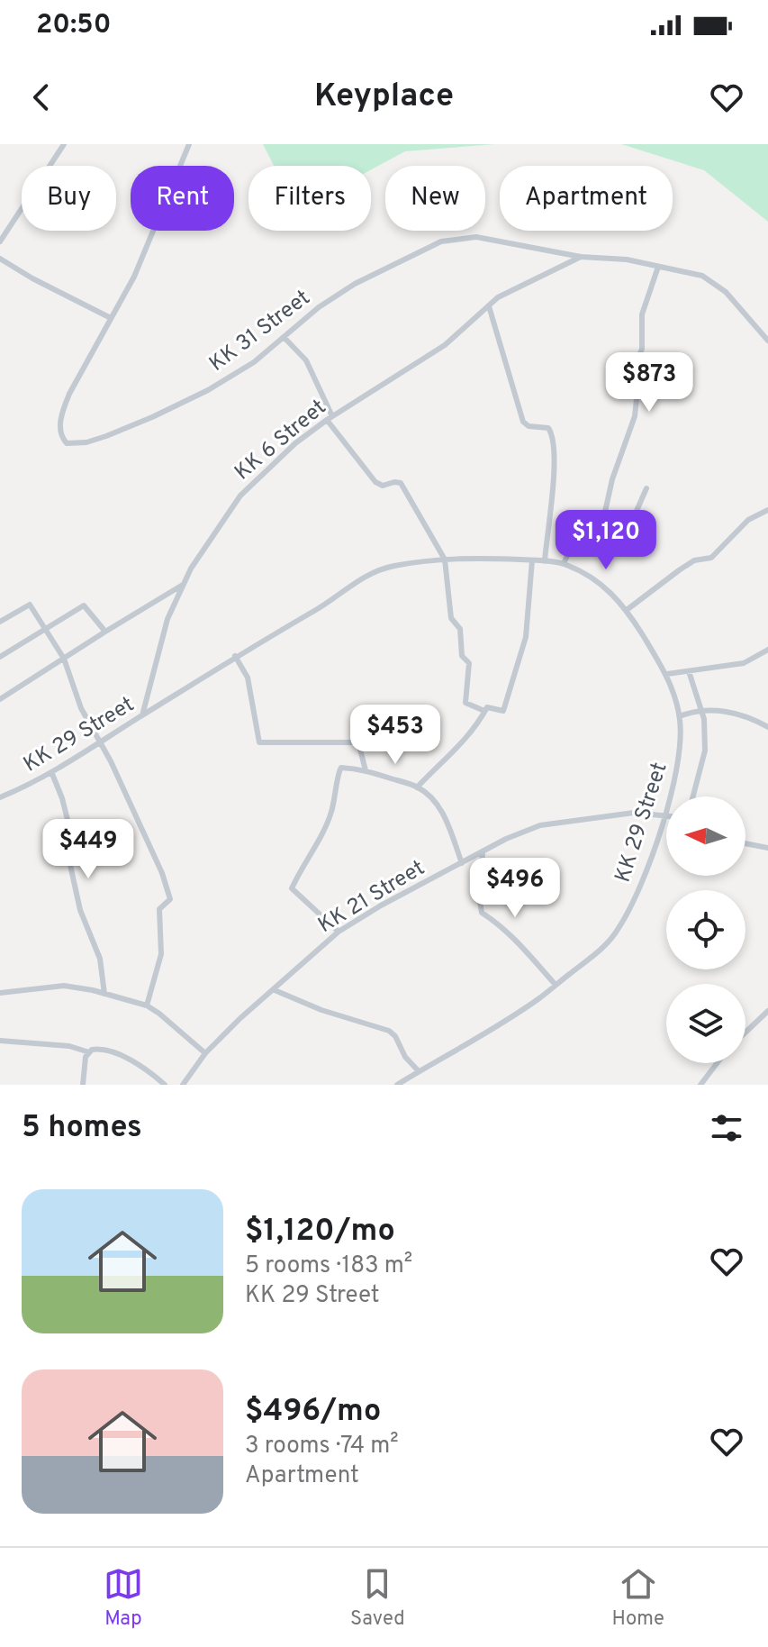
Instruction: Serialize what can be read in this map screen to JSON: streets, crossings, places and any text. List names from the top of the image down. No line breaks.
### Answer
{"streets":{"street":["KK 31 Street","KK 6 Street","KK 29 Street","KK 21 Street"]},"crossings":[["KK 31 Street","KK 6 Street"],["KK 6 Street","KK 29 Street"],["KK 29 Street","KK 21 Street"]],"north":"left","page":{"status":"20:50","header":"Keyplace","chip":["Buy","Rent","Filters","New","Apartment"],"price":["$873","$1,120","$453","$449","$496"],"heading":"5 homes","list":[{"name":"$1,120/mo","note":"5 rooms · 183 m² · KK 29 Street"},{"name":"$496/mo","note":"3 rooms · 74 m² · Apartment"}],"tabs":["Map","Saved","Home"]}}
